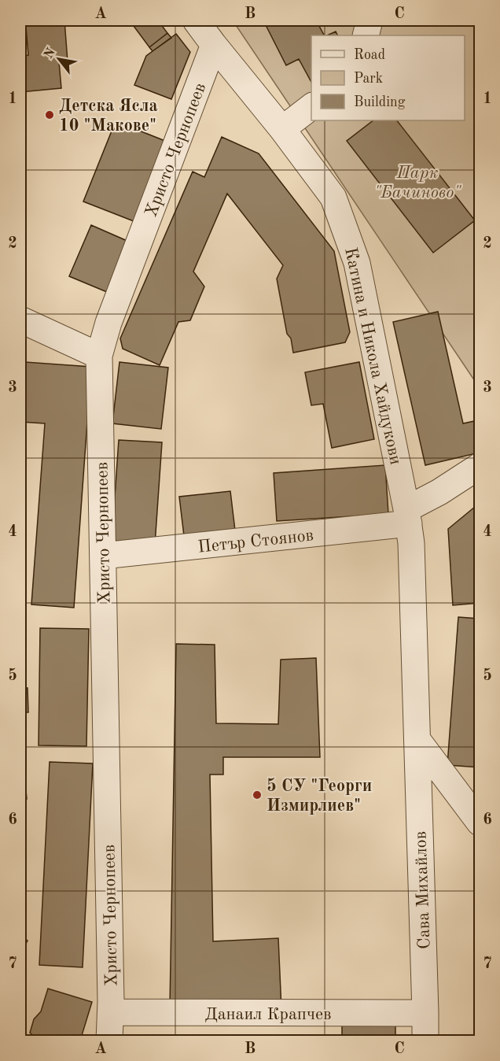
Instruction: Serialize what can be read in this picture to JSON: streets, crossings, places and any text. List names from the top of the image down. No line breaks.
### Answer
{"streets":{"street":["Христо Чернопеев","Катина и Никола Хайдукови","Петър Стоянов","Сава Михайлов","Данаил Крапчев"]},"crossings":[["Христо Чернопеев","Катина и Никола Хайдукови"],["Христо Чернопеев","Петър Стоянов"],["Христо Чернопеев","Данаил Крапчев"],["Катина и Никола Хайдукови","Петър Стоянов"],["Катина и Никола Хайдукови","Сава Михайлов"],["Сава Михайлов","Данаил Крапчев"]],"parks":["Парк \"Бачиново\""],"places":["Детска Ясла 10 \"Макове\"","5 СУ \"Георги Измирлиев\""],"legend":["Road","Park","Building"],"north":"top left","grid":{"columns":["A","B","C"],"rows":["1","2","3","4","5","6","7"]}}
